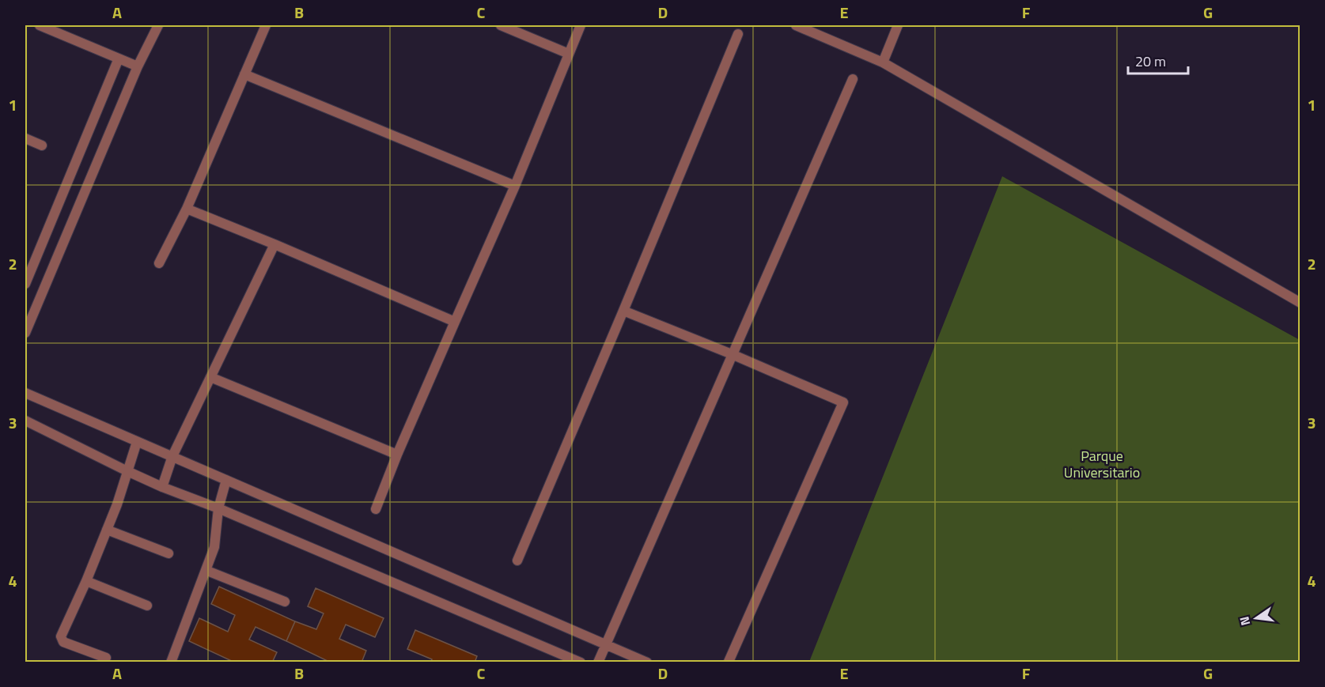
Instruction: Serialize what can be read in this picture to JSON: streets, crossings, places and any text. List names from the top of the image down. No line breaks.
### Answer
{"parks":["Parque Universitario"],"scale_bar":"20 m","north":"left","grid":{"columns":["A","B","C","D","E","F","G"],"rows":["1","2","3","4"]}}
